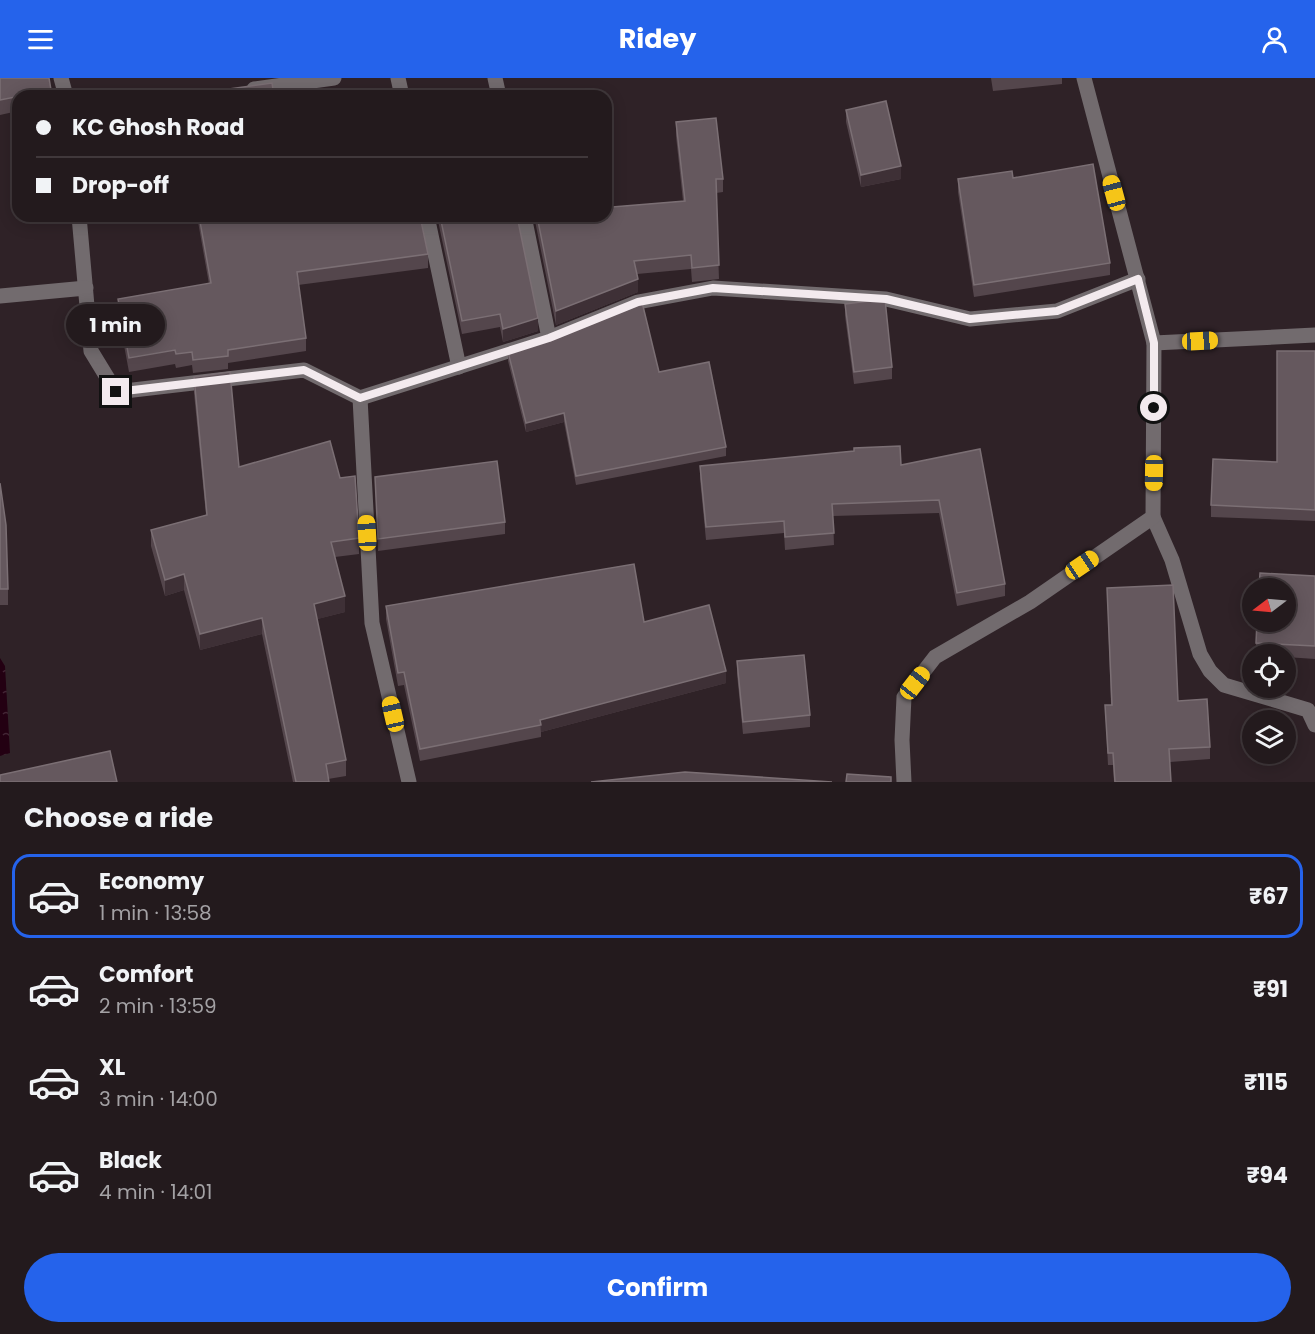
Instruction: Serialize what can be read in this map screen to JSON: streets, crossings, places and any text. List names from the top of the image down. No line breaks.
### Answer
{"north":"left","page":{"header":"Ridey","banner":["KC Ghosh Road","Drop-off"],"bubble":"1 min","heading":"Choose a ride","list":[{"name":"Economy","note":"1 min · 13:58","value":"₹67"},{"name":"Comfort","note":"2 min · 13:59","value":"₹91"},{"name":"XL","note":"3 min · 14:00","value":"₹115"},{"name":"Black","note":"4 min · 14:01","value":"₹94"}],"buttons":"Confirm"}}
